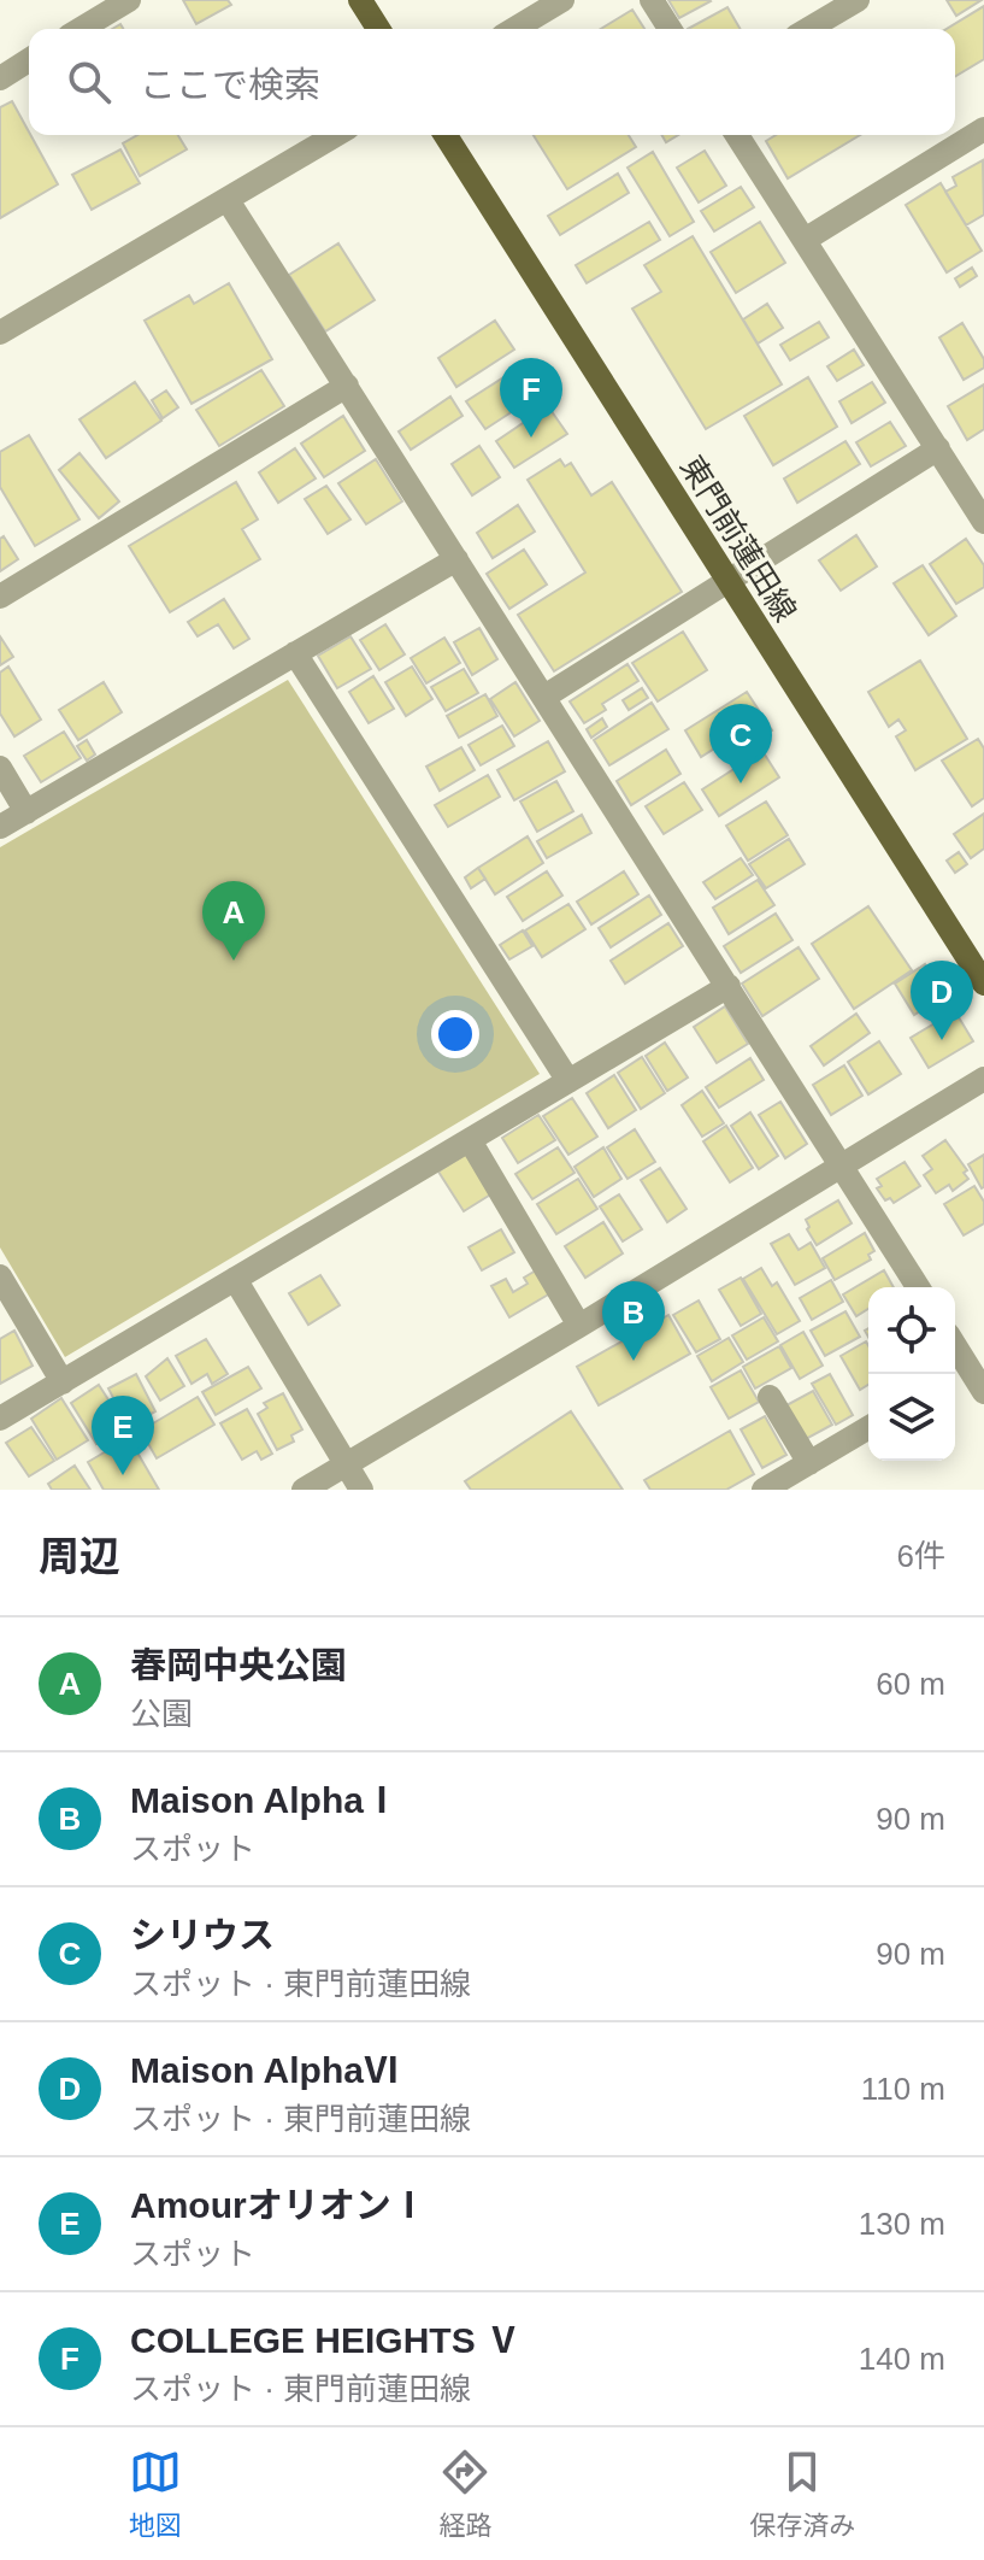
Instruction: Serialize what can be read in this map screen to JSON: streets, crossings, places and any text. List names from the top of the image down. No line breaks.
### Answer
{"streets":{"main road":["東門前蓮田線"]},"page":{"search":"ここで検索","pins":["F","C","A","D","B","E"],"heading":["周辺","6件"],"list":[{"mark":"A","name":"春岡中央公園","note":"公園","value":"60 m"},{"mark":"B","name":"Maison AlphaⅠ","note":"スポット","value":"90 m"},{"mark":"C","name":"シリウス","note":"スポット · 東門前蓮田線","value":"90 m"},{"mark":"D","name":"Maison AlphaⅥ","note":"スポット · 東門前蓮田線","value":"110 m"},{"mark":"E","name":"AmourオリオンⅠ","note":"スポット","value":"130 m"},{"mark":"F","name":"COLLEGE HEIGHTS Ⅴ","note":"スポット · 東門前蓮田線","value":"140 m"}],"nav":["地図","経路","保存済み"]}}
